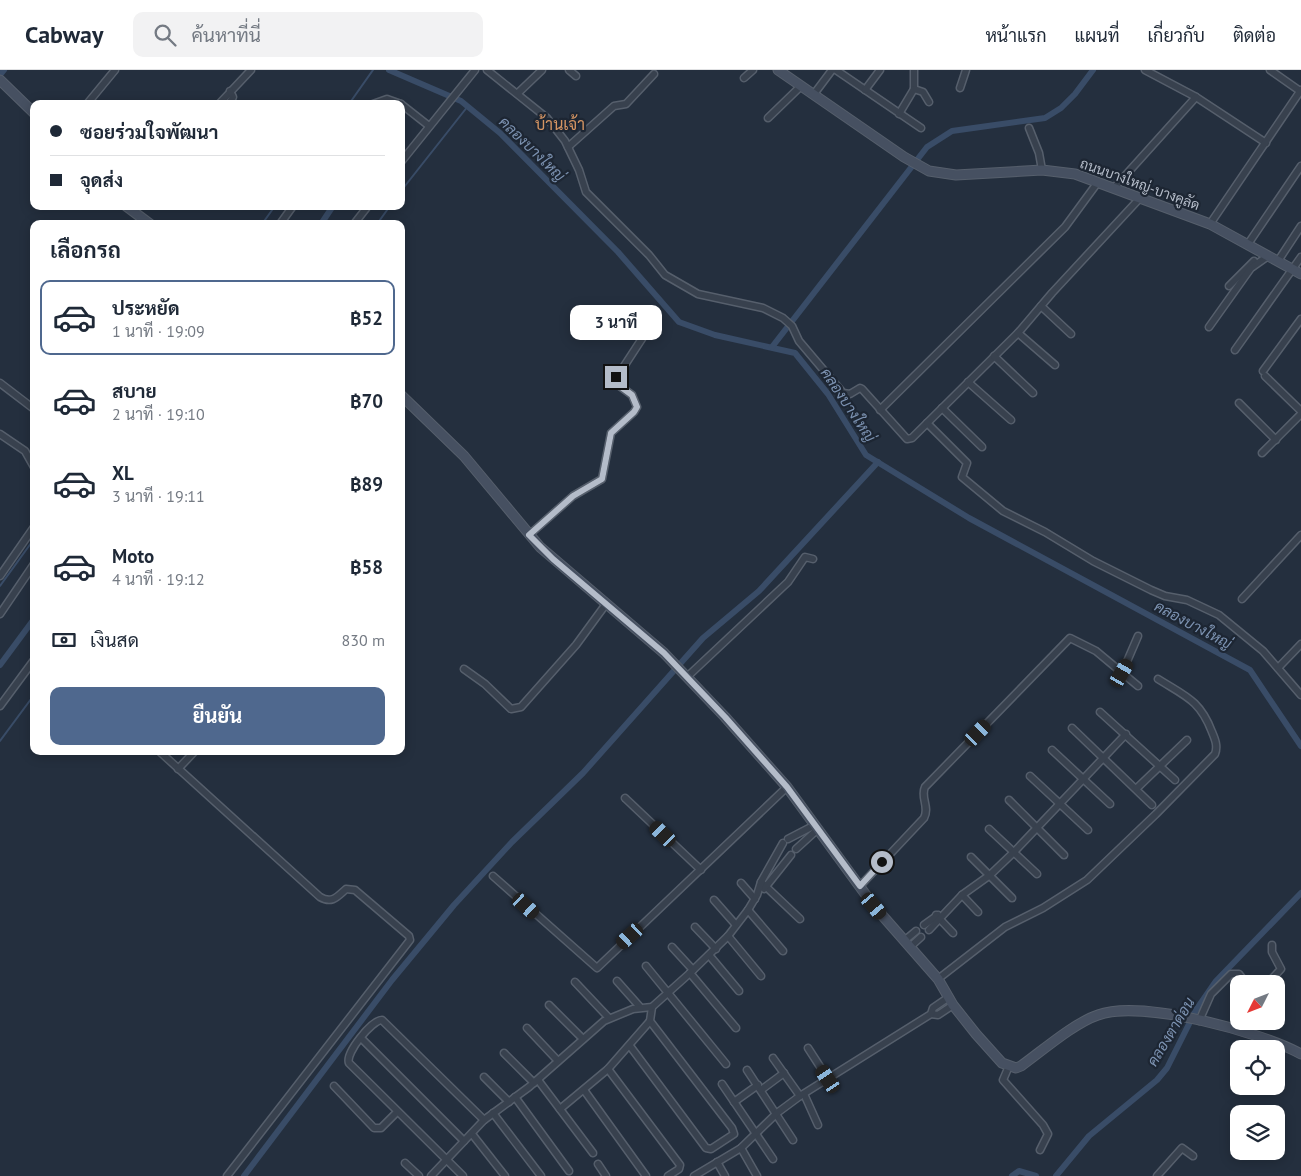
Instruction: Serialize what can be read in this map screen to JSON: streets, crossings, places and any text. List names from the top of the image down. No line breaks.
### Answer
{"streets":{"street":["ถนนบางใหญ่-บางคูลัด"]},"districts":["บ้านเจ้า"],"water":["คลองบางใหญ่","คลองตาด่อน"],"north":"bottom left","page":{"header":"Cabway","search":"ค้นหาที่นี่","nav":["หน้าแรก","แผนที่","เกี่ยวกับ","ติดต่อ"],"banner":["ซอยร่วมใจพัฒนา","จุดส่ง"],"heading":"เลือกรถ","list":[{"name":"ประหยัด","note":"1 นาที · 19:09","value":"฿52"},{"name":"สบาย","note":"2 นาที · 19:10","value":"฿70"},{"name":"XL","note":"3 นาที · 19:11","value":"฿89"},{"name":"Moto","note":"4 นาที · 19:12","value":"฿58"}],"bubble":"3 นาที","pay":["เงินสด","830 m"],"buttons":"ยืนยัน"}}
